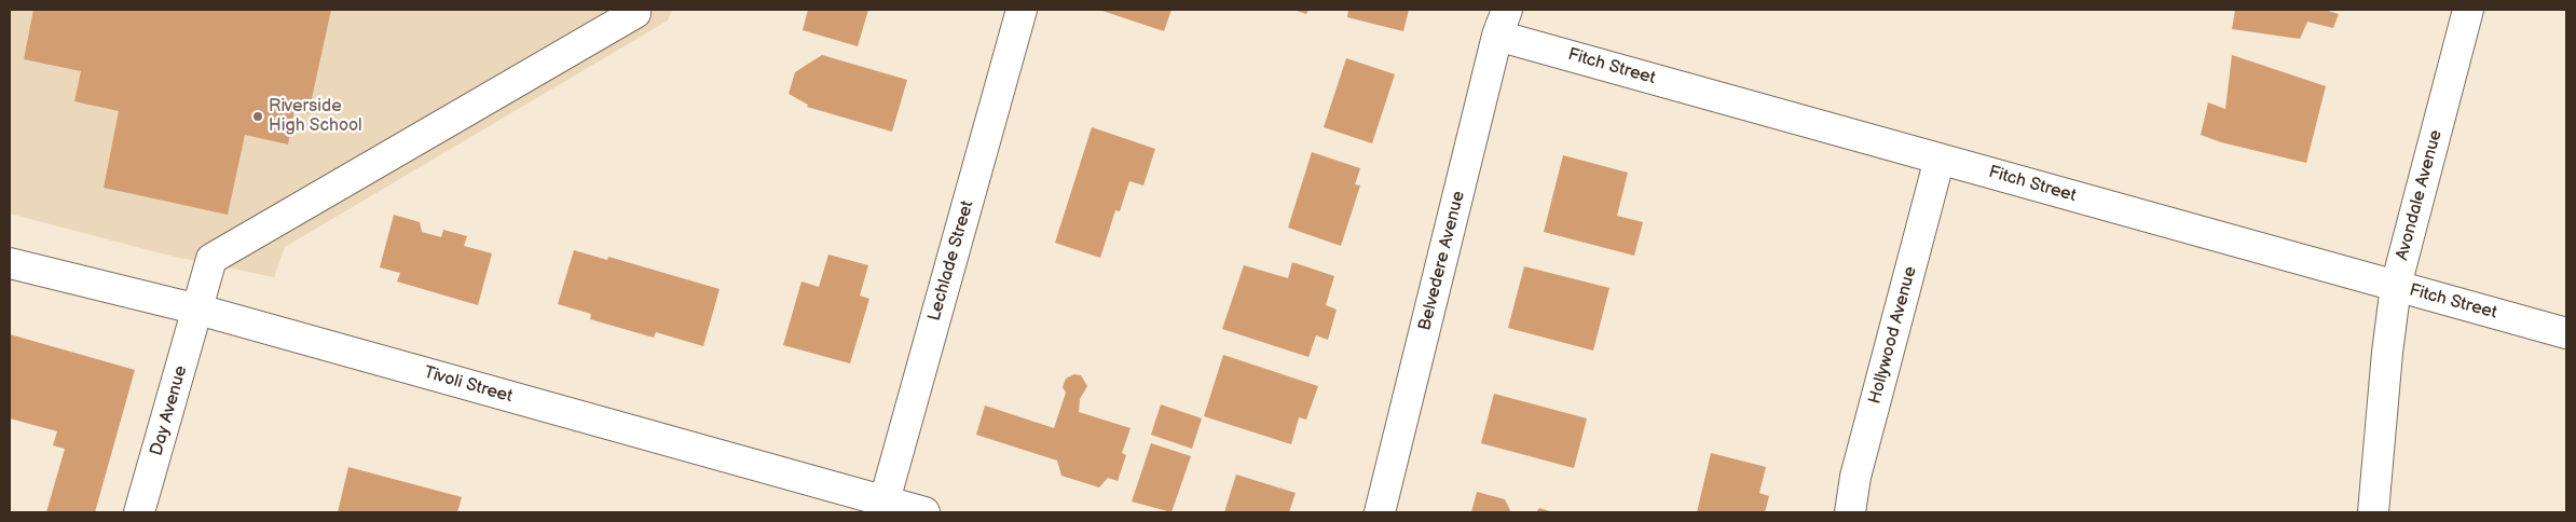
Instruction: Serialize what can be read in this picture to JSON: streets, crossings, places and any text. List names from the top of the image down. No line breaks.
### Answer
{"streets":{"street":["Fitch Street","Avondale Avenue","Lechlade Street","Belvedere Avenue","Hollywood Avenue","Tivoli Street","Day Avenue"]},"crossings":[["Fitch Street","Avondale Avenue"],["Fitch Street","Belvedere Avenue"],["Fitch Street","Hollywood Avenue"],["Lechlade Street","Tivoli Street"],["Tivoli Street","Day Avenue"]],"places":["Riverside High School"]}
